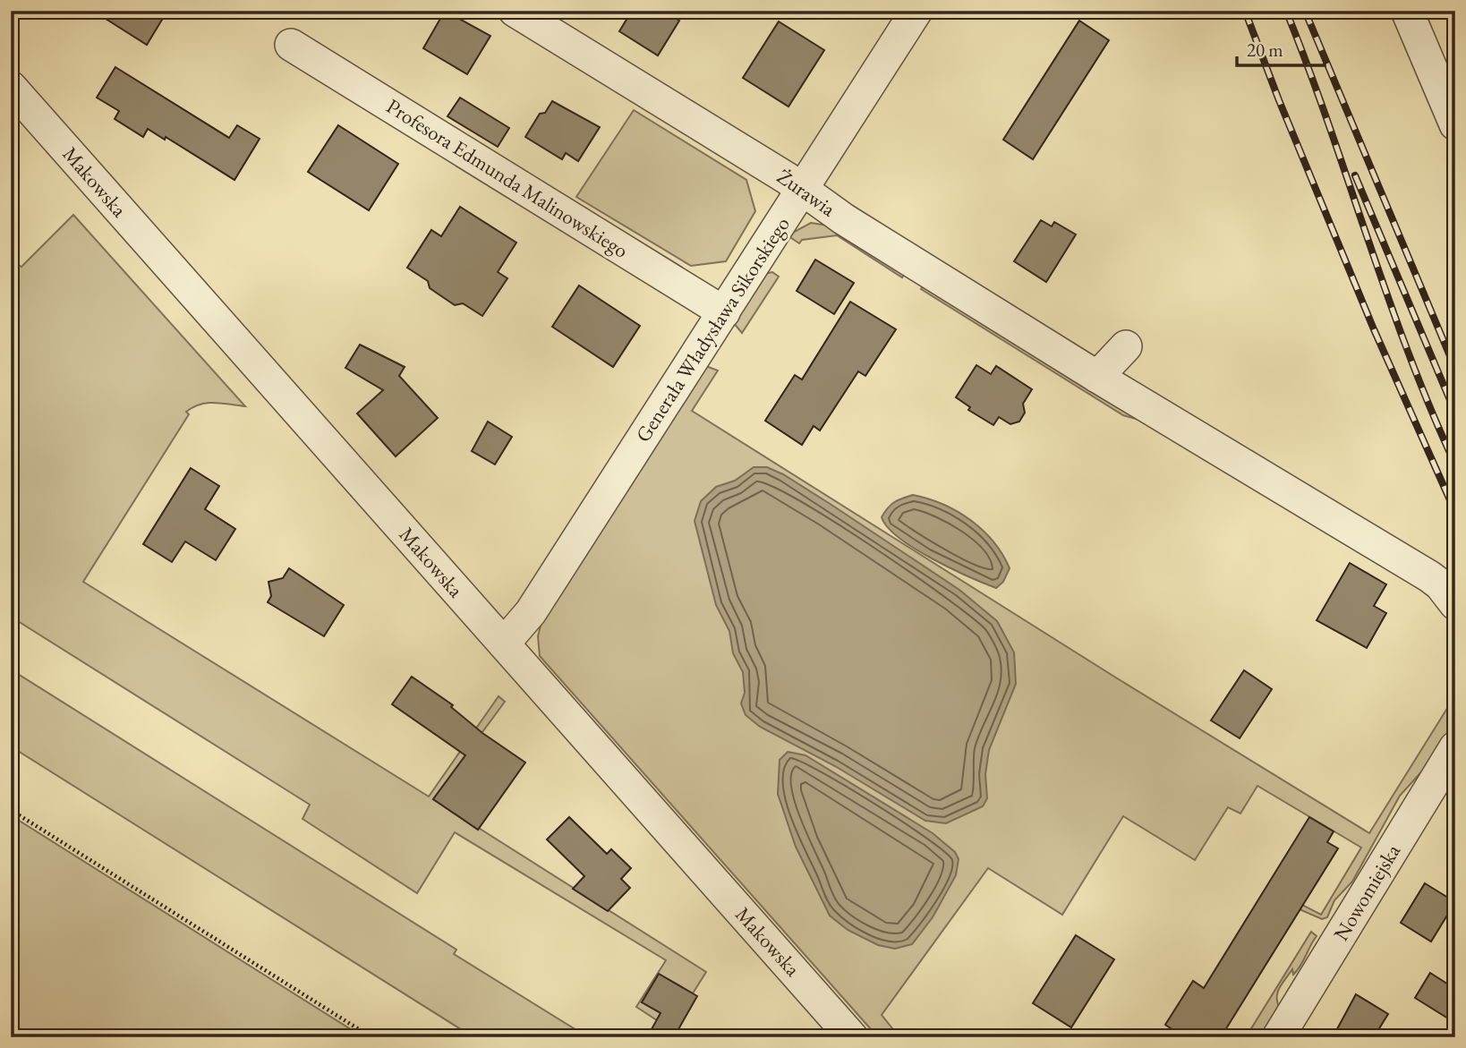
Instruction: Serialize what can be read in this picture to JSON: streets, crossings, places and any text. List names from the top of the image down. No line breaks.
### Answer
{"streets":{"street":["Profesora Edmunda Malinowskiego","Makowska","Żurawia","Generała Władysława Sikorskiego","Nowomiejska"]},"crossings":[["Profesora Edmunda Malinowskiego","Generała Władysława Sikorskiego"],["Makowska","Generała Władysława Sikorskiego"],["Żurawia","Generała Władysława Sikorskiego"]],"scale_bar":"20 m"}
